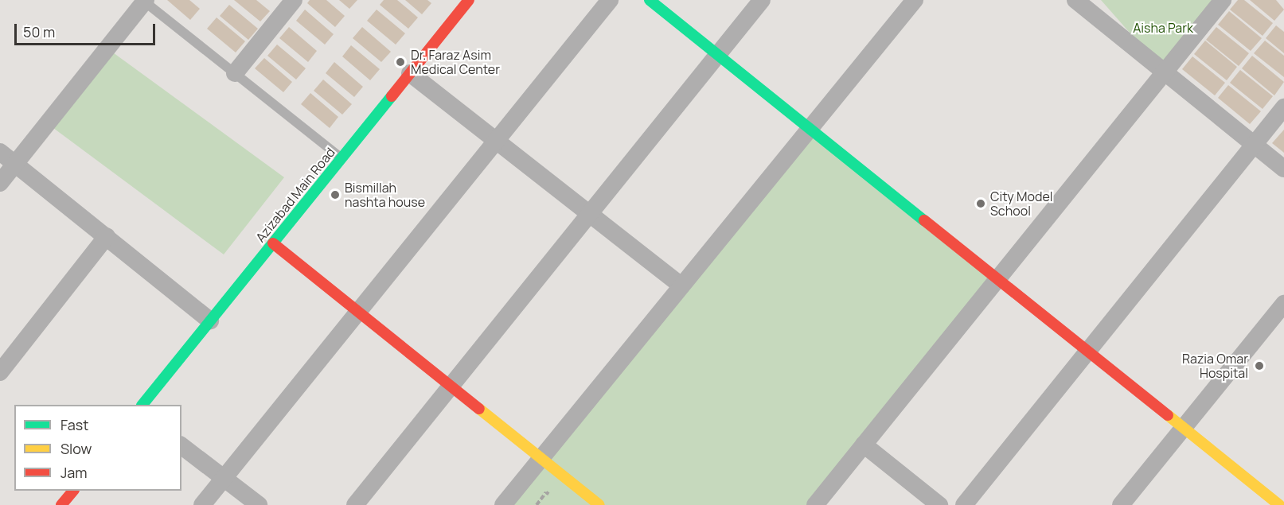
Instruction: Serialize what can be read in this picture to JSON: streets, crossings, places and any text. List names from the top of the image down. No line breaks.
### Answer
{"streets":{"street":["Azizabad Main Road"]},"parks":["Aisha Park"],"places":["Dr. Faraz Asim Medical Center","Bismillah nashta house","City Model School","Razia Omar Hospital"],"legend":["Fast","Slow","Jam"],"scale_bar":"50 m"}
